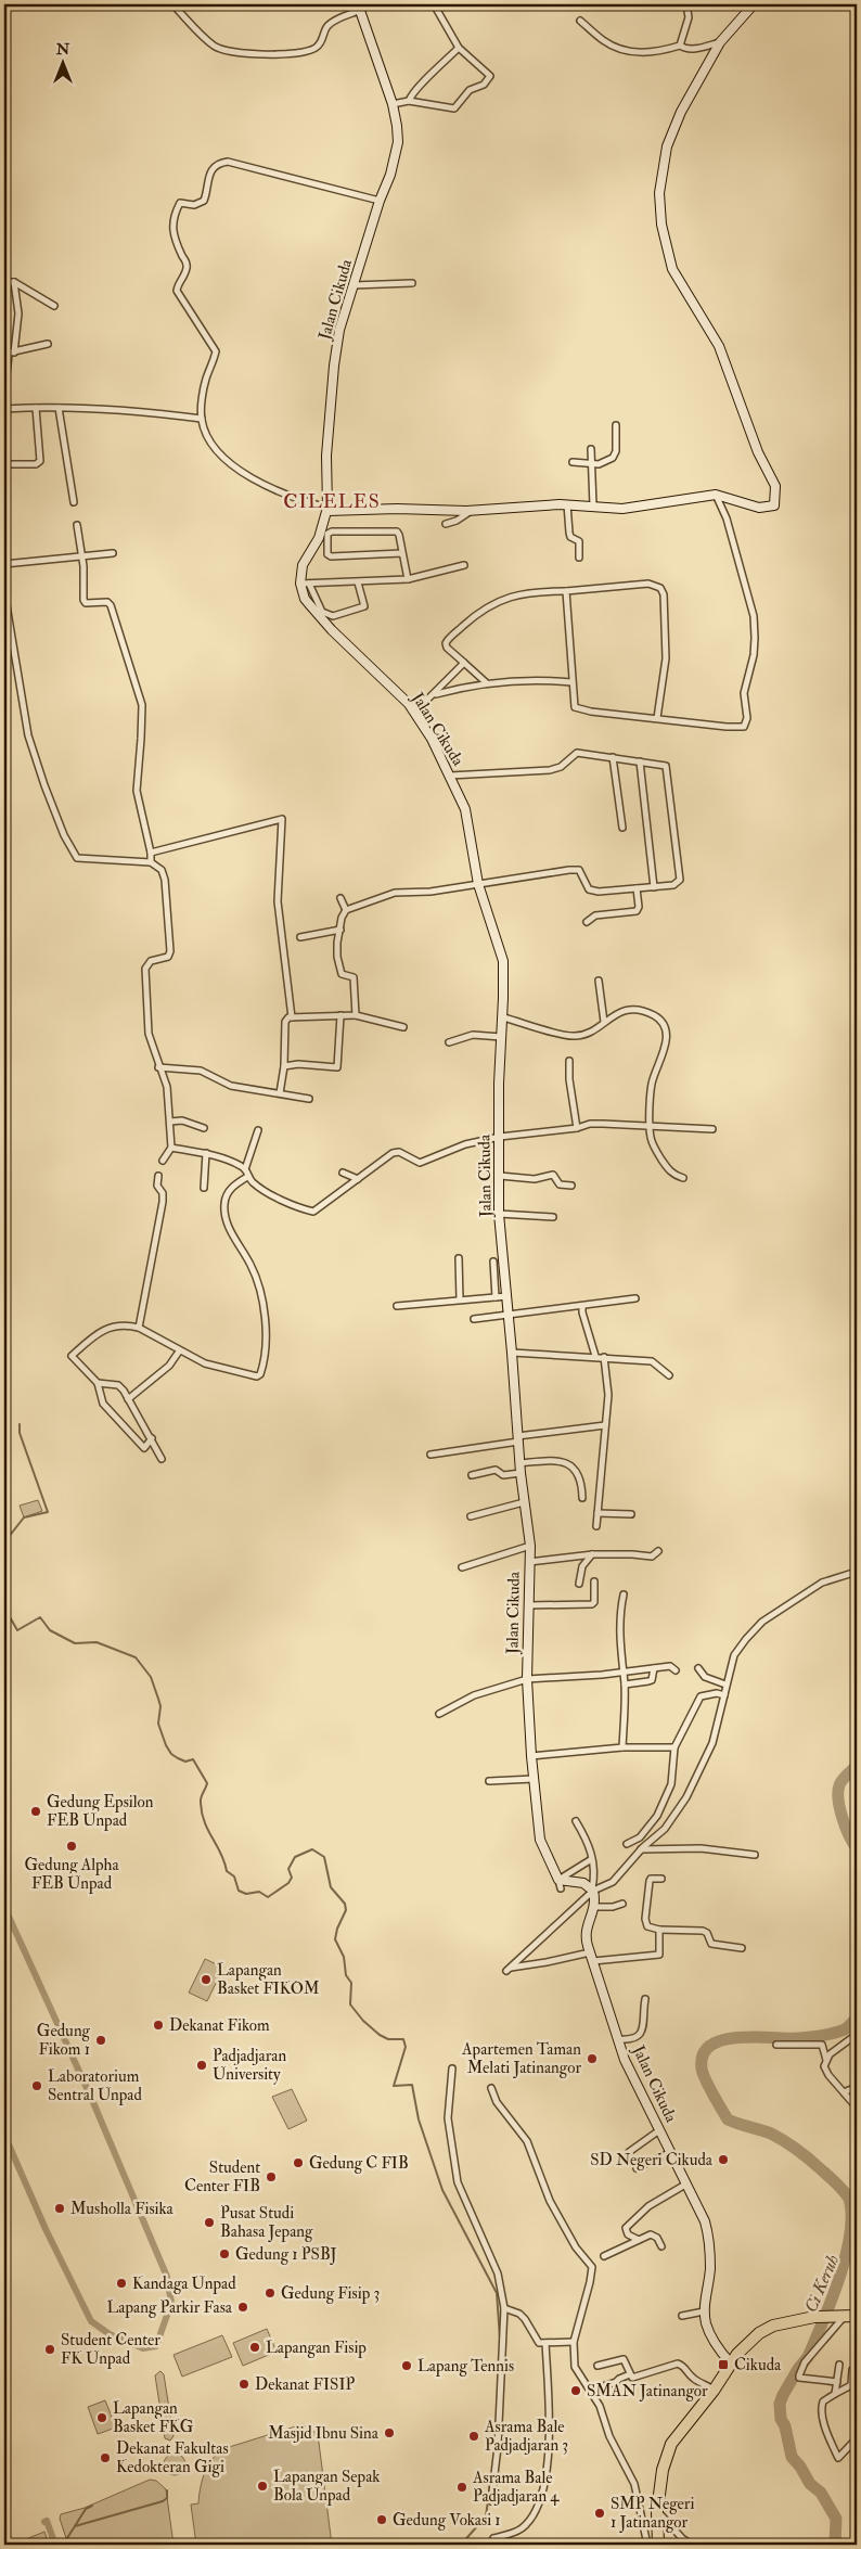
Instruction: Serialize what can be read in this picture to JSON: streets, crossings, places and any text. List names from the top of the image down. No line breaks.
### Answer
{"streets":{"street":["Jalan Cikuda"]},"districts":["CILELES"],"water":["Ci Keruh"],"places":{"other":["Gedung Epsilon FEB Unpad","Gedung Alpha FEB Unpad","Lapangan Basket FIKOM","Dekanat Fikom","Gedung Fikom 1","Apartemen Taman Melati Jatinangor","Padjadjaran University","Laboratorium Sentral Unpad","SD Negeri Cikuda","Gedung C FIB","Student Center FIB","Musholla Fisika","Pusat Studi Bahasa Jepang","Gedung 1 PSBJ","Kandaga Unpad","Gedung Fisip 3","Lapang Parkir Fasa","Lapangan Fisip","Student Center FK Unpad","Lapang Tennis","Dekanat FISIP","SMAN Jatinangor","Lapangan Basket FKG","Masjid Ibnu Sina","Asrama Bale Padjadjaran 3","Dekanat Fakultas Kedokteran Gigi","Lapangan Sepak Bola Unpad","Asrama Bale Padjadjaran 4","SMP Negeri 1 Jatinangor","Gedung Vokasi 1"],"transit":["Cikuda"]},"north":"top"}
